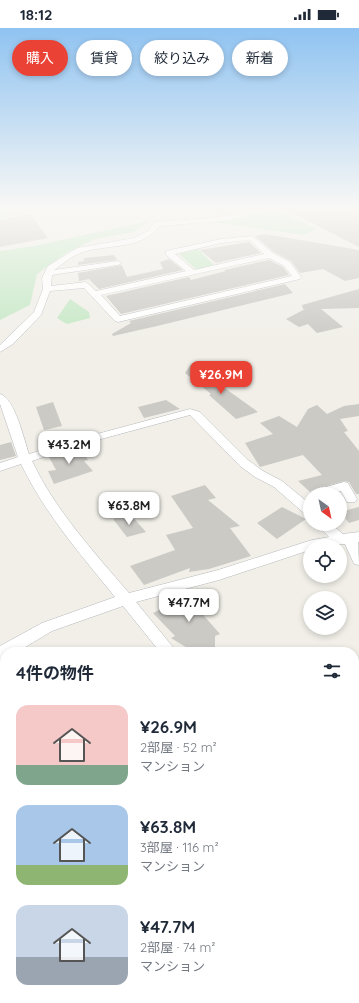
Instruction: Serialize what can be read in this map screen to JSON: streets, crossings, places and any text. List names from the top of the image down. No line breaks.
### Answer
{"north":"bottom right","page":{"status":"18:12","chip":["購入","賃貸","絞り込み","新着"],"price":["¥26.9M","¥43.2M","¥63.8M","¥47.7M"],"heading":"4件の物件","list":[{"name":"¥26.9M","note":"2部屋 · 52 m² · マンション"},{"name":"¥63.8M","note":"3部屋 · 116 m² · マンション"},{"name":"¥47.7M","note":"2部屋 · 74 m² · マンション"}]}}
